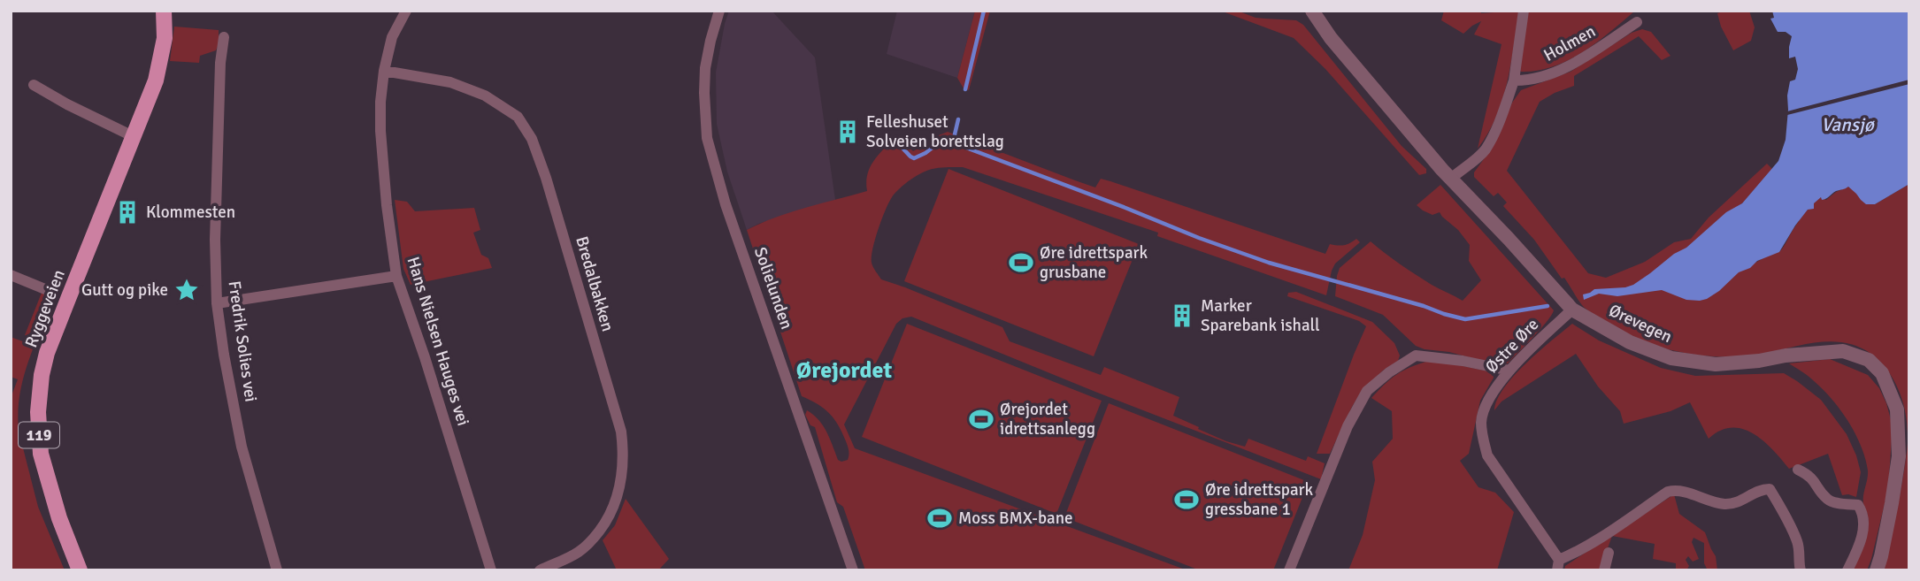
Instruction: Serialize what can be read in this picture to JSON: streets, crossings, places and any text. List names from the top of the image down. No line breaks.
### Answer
{"streets":{"main road":["Ryggeveien","119"],"street":["Holmen","Bredalbakken","Solielunden","Ørevegen","Fredrik Solies vei","Hans Nielsen Hauges vei","Østre Øre"]},"crossings":[["Holmen","Ørevegen"],["Bredalbakken","Hans Nielsen Hauges vei"],["Ørevegen","Østre Øre"]],"districts":["Ørejordet"],"water":["Vansjø"],"places":{"building":["Felleshuset Solveien borettslag","Klommesten","Marker Sparebank ishall"],"sports":["Øre idrettspark grusbane","Ørejordet idrettsanlegg","Øre idrettspark gressbane 1","Moss BMX-bane"],"place":["Gutt og pike"]}}
